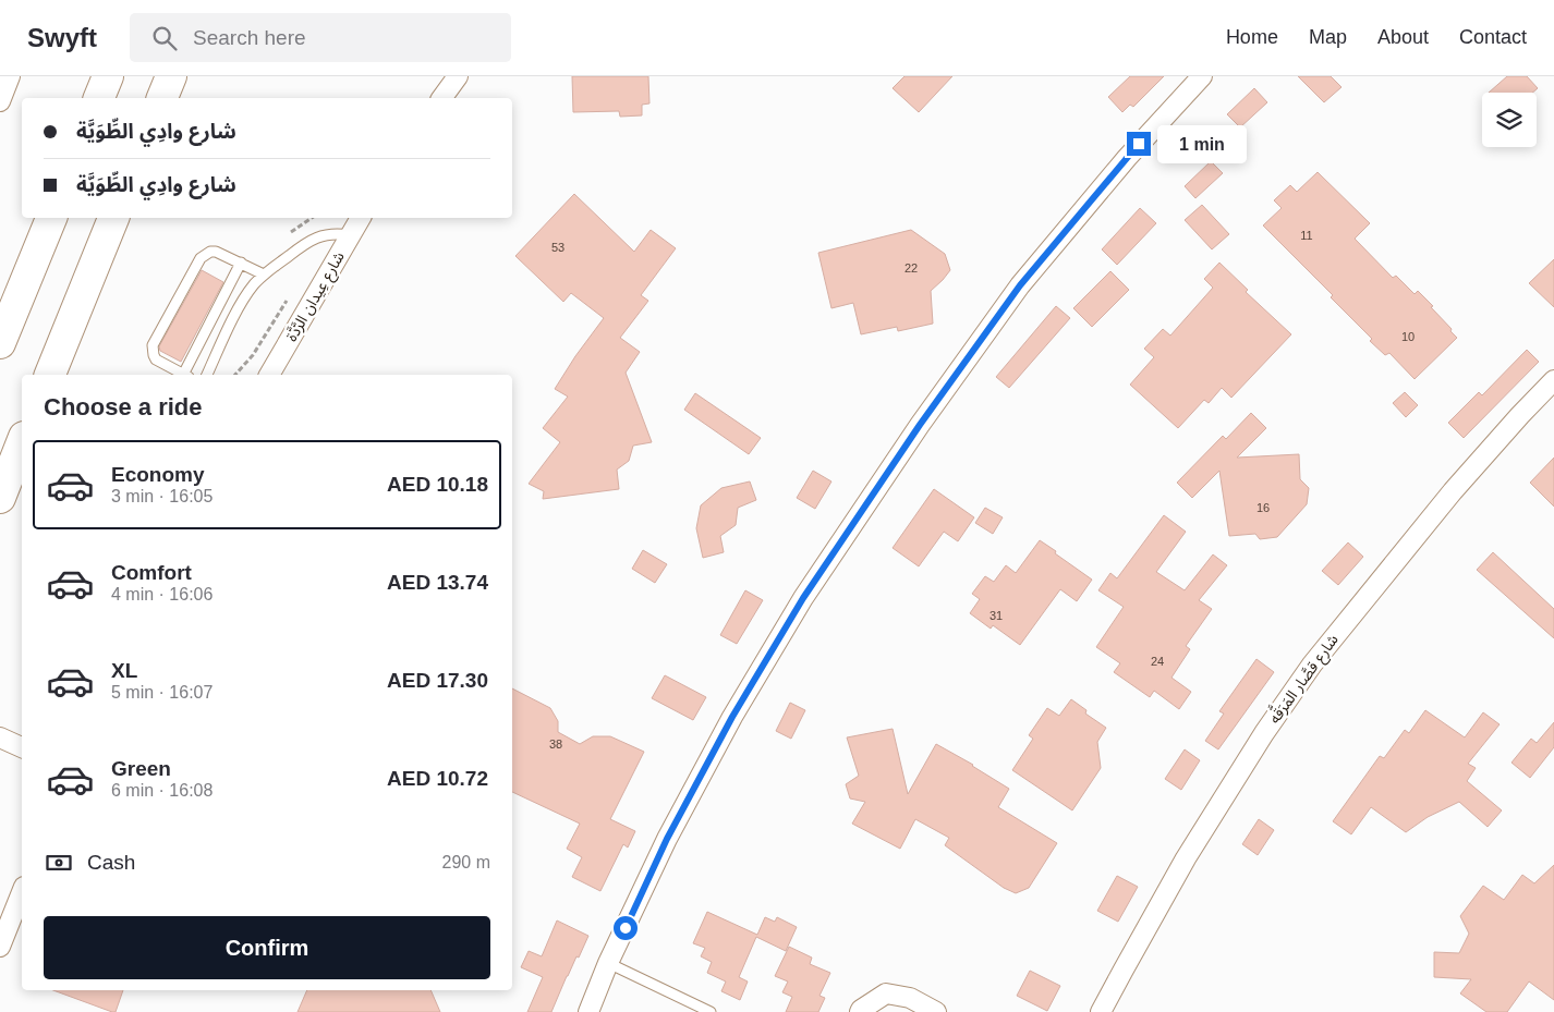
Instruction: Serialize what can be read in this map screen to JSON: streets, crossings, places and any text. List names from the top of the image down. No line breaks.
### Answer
{"streets":{"street":["شارع عِيدان الرَّدَّة","شارع قصَّار المَرَقَّه"]},"house_numbers":["11","53","22","10","16","31","24","38"],"page":{"header":"Swyft","search":"Search here","nav":["Home","Map","About","Contact"],"banner":["شارع وادِي الطِّوَيَّة","شارع وادِي الطِّوَيَّة"],"bubble":"1 min","heading":"Choose a ride","list":[{"name":"Economy","note":"3 min · 16:05","value":"AED 10.18"},{"name":"Comfort","note":"4 min · 16:06","value":"AED 13.74"},{"name":"XL","note":"5 min · 16:07","value":"AED 17.30"},{"name":"Green","note":"6 min · 16:08","value":"AED 10.72"}],"pay":["Cash","290 m"],"buttons":"Confirm"}}
